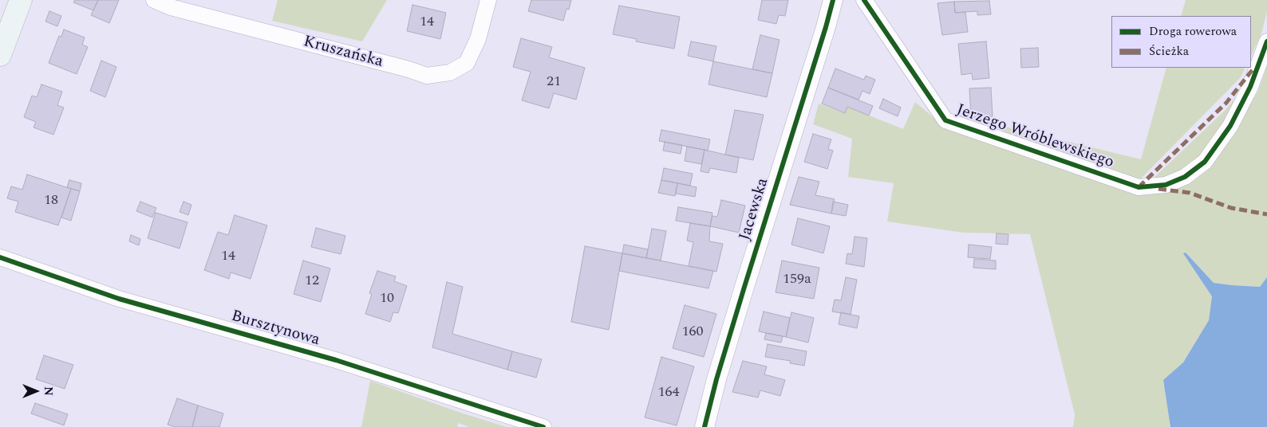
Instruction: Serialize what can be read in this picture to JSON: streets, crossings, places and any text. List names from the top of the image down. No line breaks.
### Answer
{"streets":{"street":["Kruszańska","Jerzego Wróblewskiego","Jacewska","Bursztynowa"]},"house_numbers":["14","21","18","14","159a","12","10","160","164"],"legend":["Droga rowerowa","Ścieżka"],"north":"right"}
